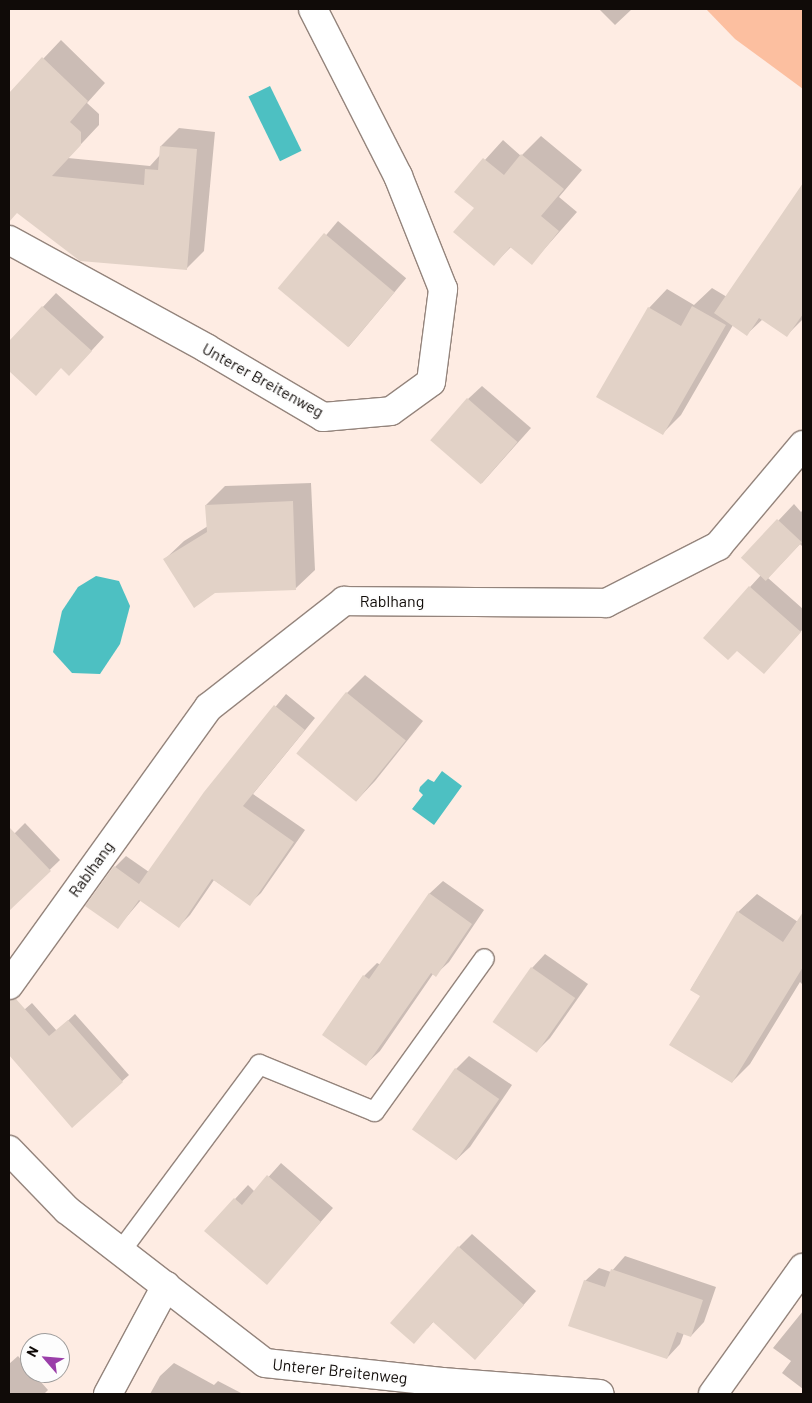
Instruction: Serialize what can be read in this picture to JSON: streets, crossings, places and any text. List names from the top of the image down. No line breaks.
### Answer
{"streets":{"street":["Unterer Breitenweg","Rablhang"]},"north":"top left"}
